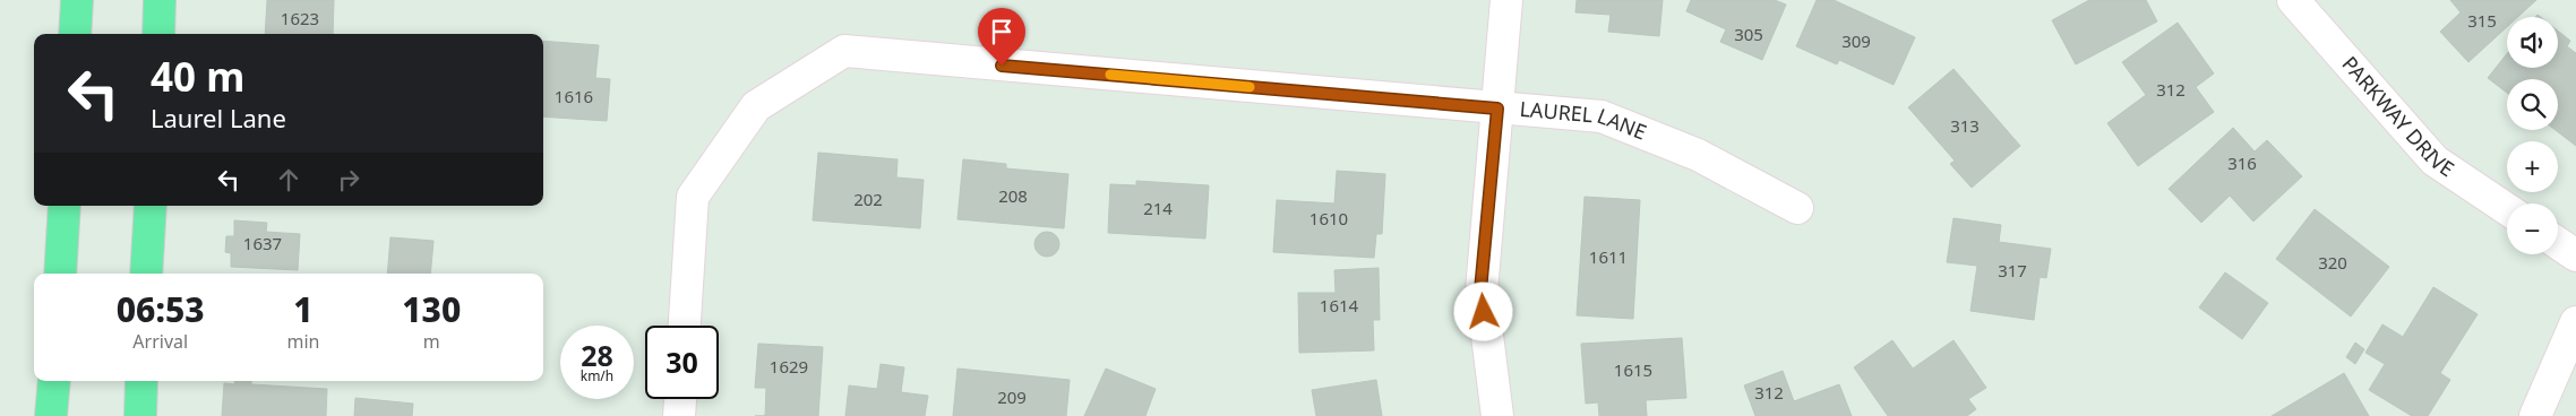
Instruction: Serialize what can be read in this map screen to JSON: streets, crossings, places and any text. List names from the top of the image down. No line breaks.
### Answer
{"streets":{"street":["PARKWAY DRIVE","LAUREL LANE"]},"house_numbers":["1623","315","305","309","312","1616","313","316","208","202","214","1610","1637","1611","320","317","1614","1629","1615","312","209"],"page":{"map_buttons":["+","−"],"turn":["40 m","Laurel Lane"],"eta":["06:53","Arrival","1","min","130","m"],"speed":"28 km/h","limit":"30"}}
